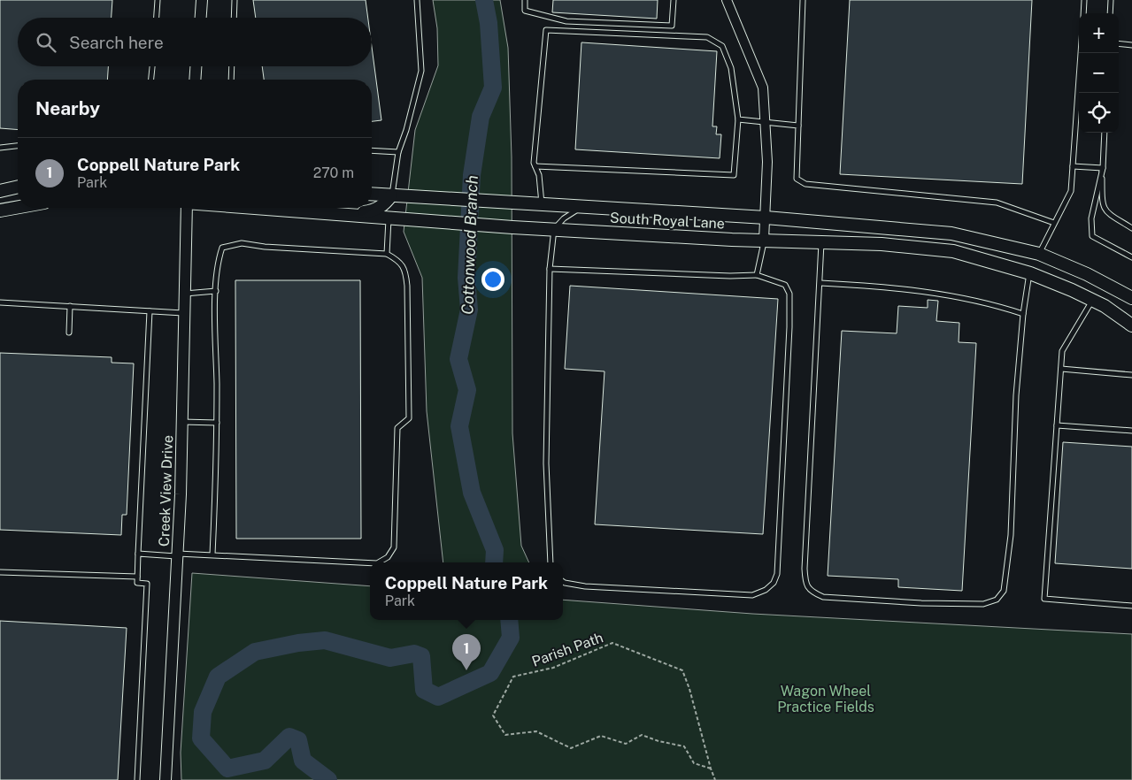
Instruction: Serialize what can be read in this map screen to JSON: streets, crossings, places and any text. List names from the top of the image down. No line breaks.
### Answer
{"streets":{"main road":["South Royal Lane"],"street":["Creek View Drive"],"path":["Parish Path"]},"water":["Cottonwood Branch"],"parks":["Wagon Wheel Practice Fields"],"page":{"map_buttons":["+","−"],"search":"Search here","heading":"Nearby","list":[{"mark":"1","name":"Coppell Nature Park","note":"Park","value":"270 m"}],"popup":["Coppell Nature Park","Park"],"pins":"1"}}
